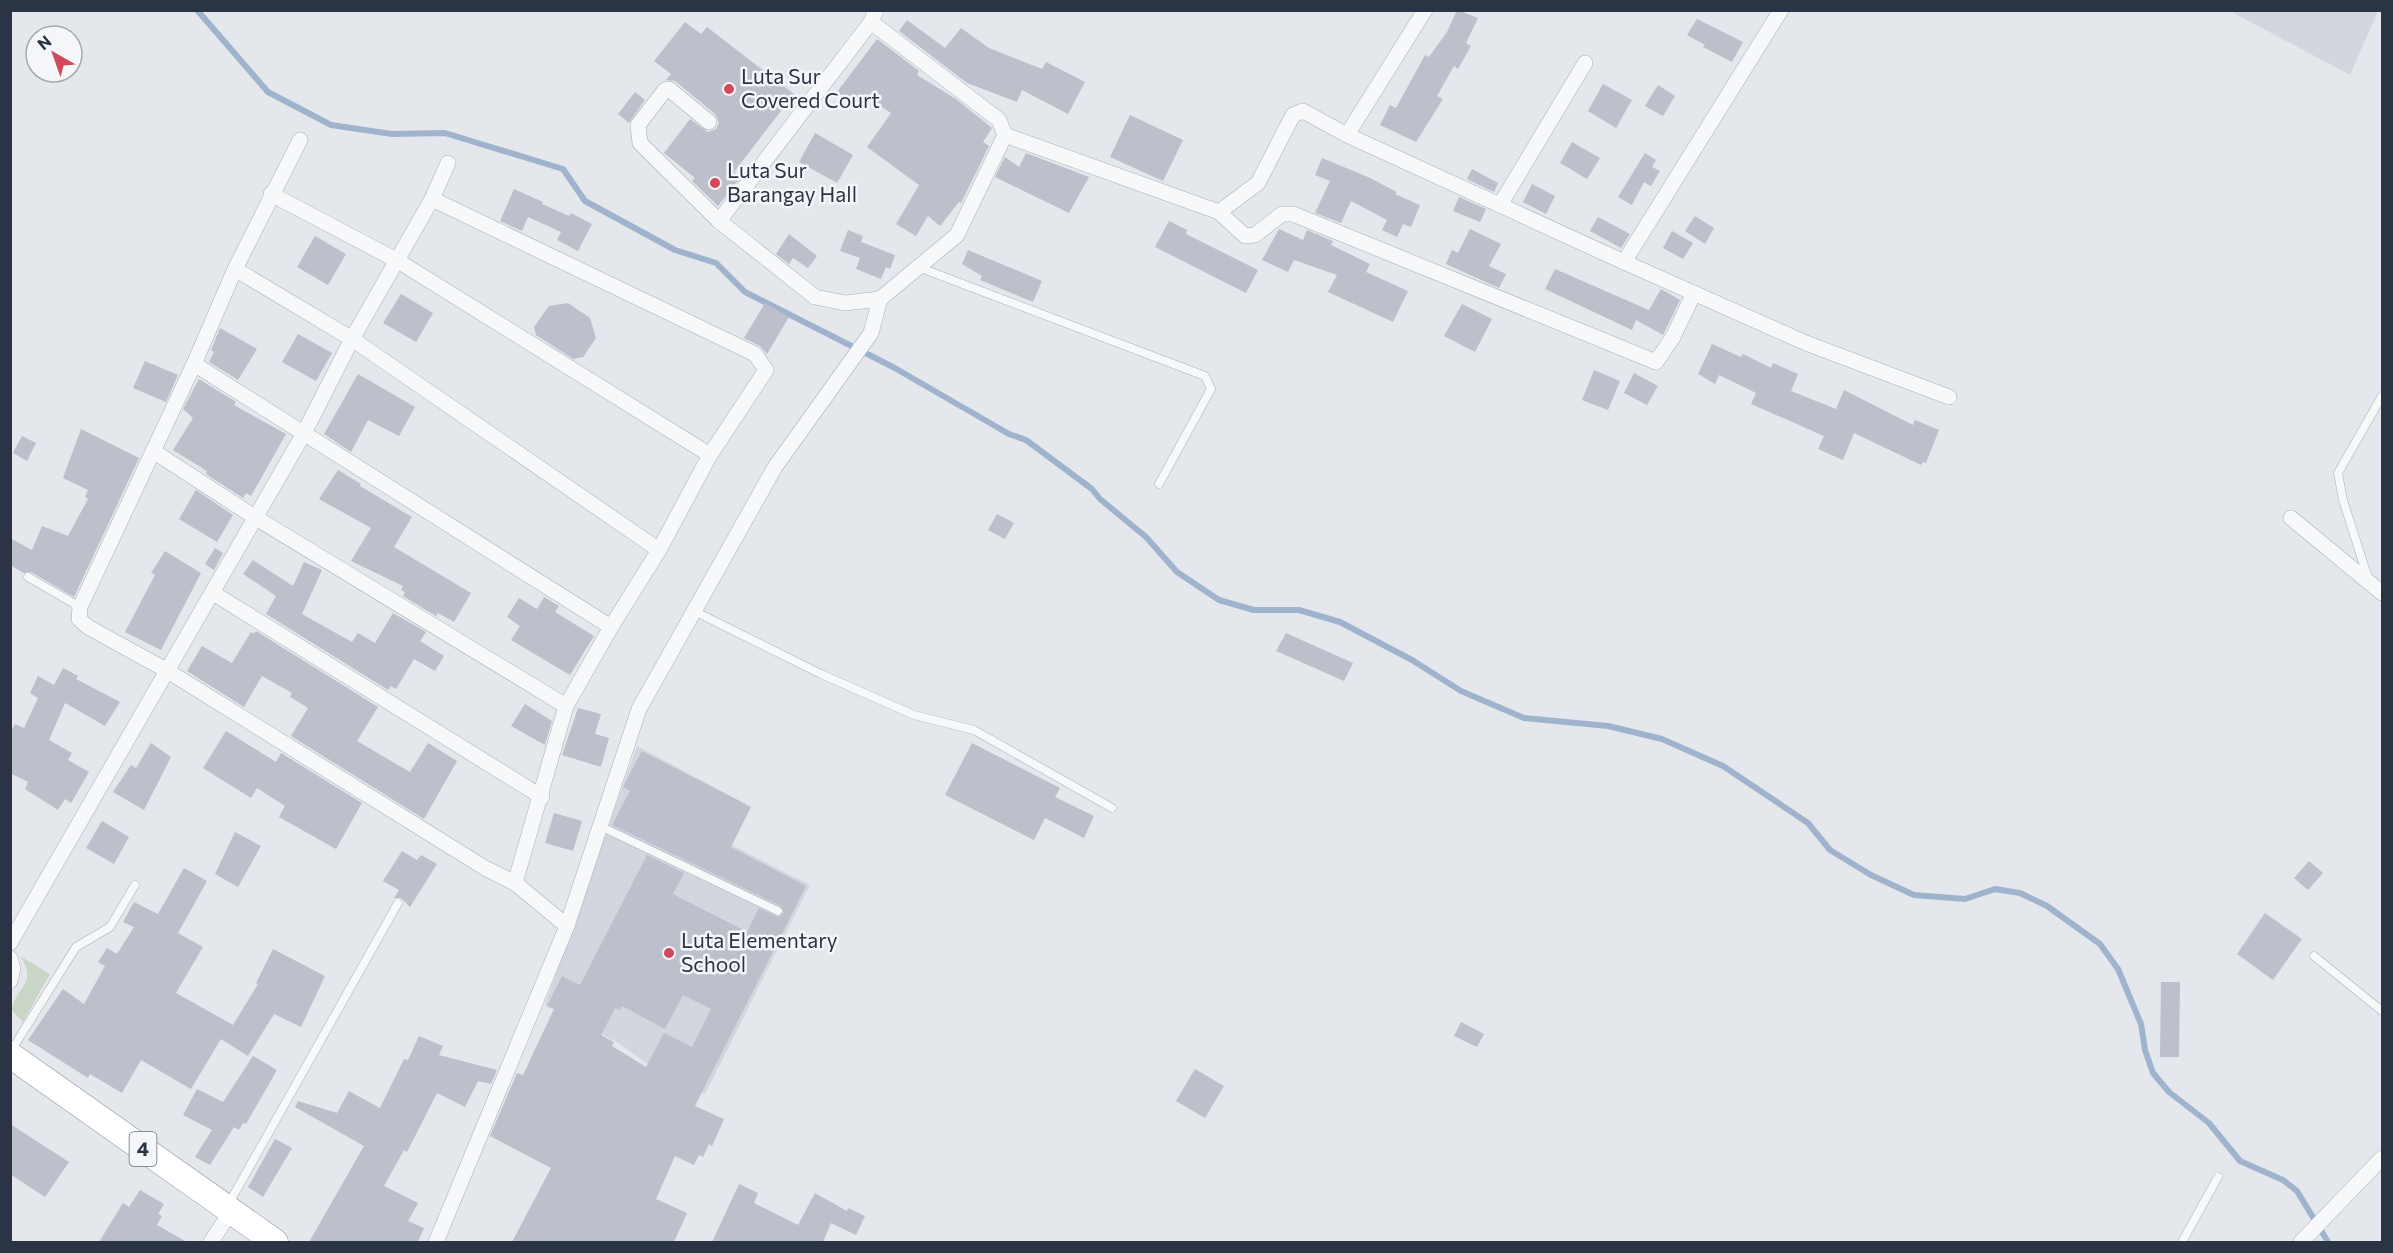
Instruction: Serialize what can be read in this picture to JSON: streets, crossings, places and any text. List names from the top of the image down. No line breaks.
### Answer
{"streets":{"highway":["4"]},"places":["Luta Sur Covered Court","Luta Sur Barangay Hall","Luta Elementary School"],"north":"top left"}
